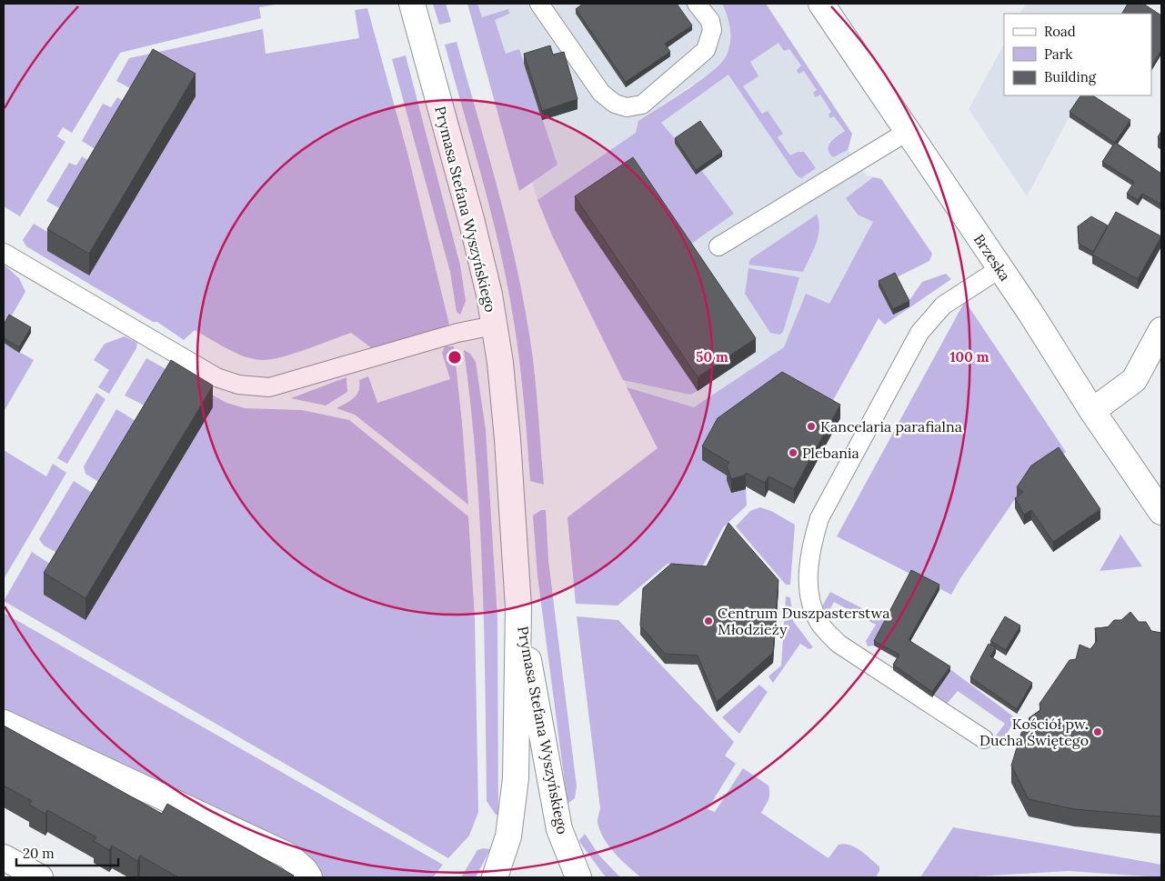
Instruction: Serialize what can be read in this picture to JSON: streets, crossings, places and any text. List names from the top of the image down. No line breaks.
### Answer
{"streets":{"main road":["Prymasa Stefana Wyszyńskiego","Brzeska"]},"places":["Kancelaria parafialna","Plebania","Centrum Duszpasterstwa Młodzieży","Kościół pw. Ducha Świętego"],"legend":["Road","Park","Building"],"scale_bar":"20 m","rings":["50 m","100 m"]}
